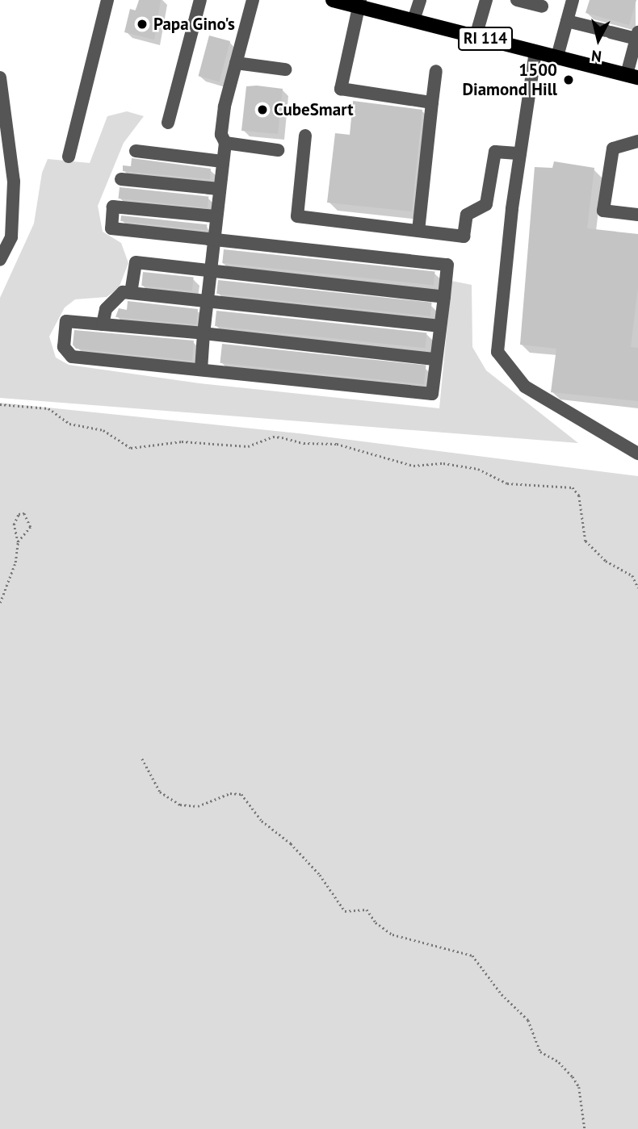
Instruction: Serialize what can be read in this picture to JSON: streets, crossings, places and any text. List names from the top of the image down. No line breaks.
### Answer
{"streets":{"main road":["RI 114"]},"places":["Papa Gino's","1500 Diamond Hill","CubeSmart"],"north":"bottom"}
